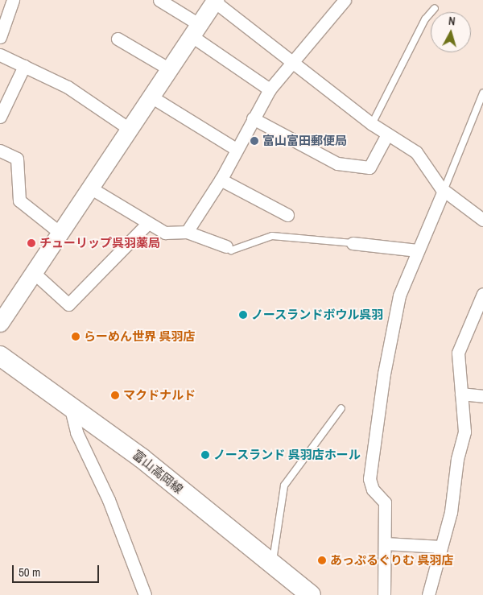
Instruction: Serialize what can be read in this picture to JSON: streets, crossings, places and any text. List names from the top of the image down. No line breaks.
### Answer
{"streets":{"main road":["富山高岡線"]},"places":["富山富田郵便局","チューリップ呉羽薬局","ノースランドボウル呉羽","らーめん世界 呉羽店","マクドナルド","ノースランド 呉羽店ホール","あっぷるぐりむ 呉羽店"],"scale_bar":"50 m","north":"top"}
